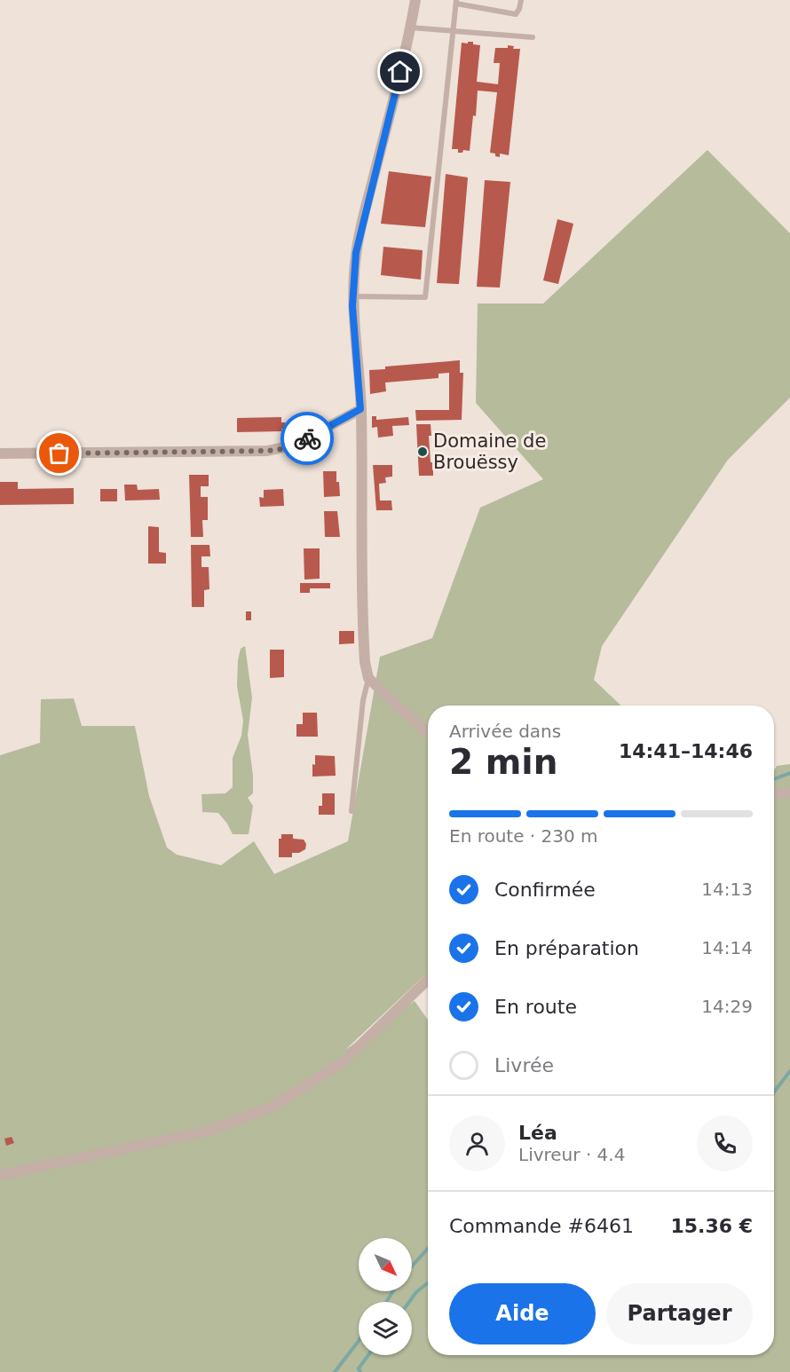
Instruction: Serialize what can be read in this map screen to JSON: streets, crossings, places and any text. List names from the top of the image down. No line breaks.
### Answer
{"places":["Domaine de Brouëssy"],"north":"bottom right","page":{"heading":["2 min","Arrivée dans","14:41–14:46"],"panel":["Léa","Livreur · 4.4","Commande #6461","15.36 €"],"bar":"En route · 230 m","list":[["Confirmée","14:13"],["En préparation","14:14"],["En route","14:29"],"Livrée"],"buttons":["Aide","Partager"]}}
